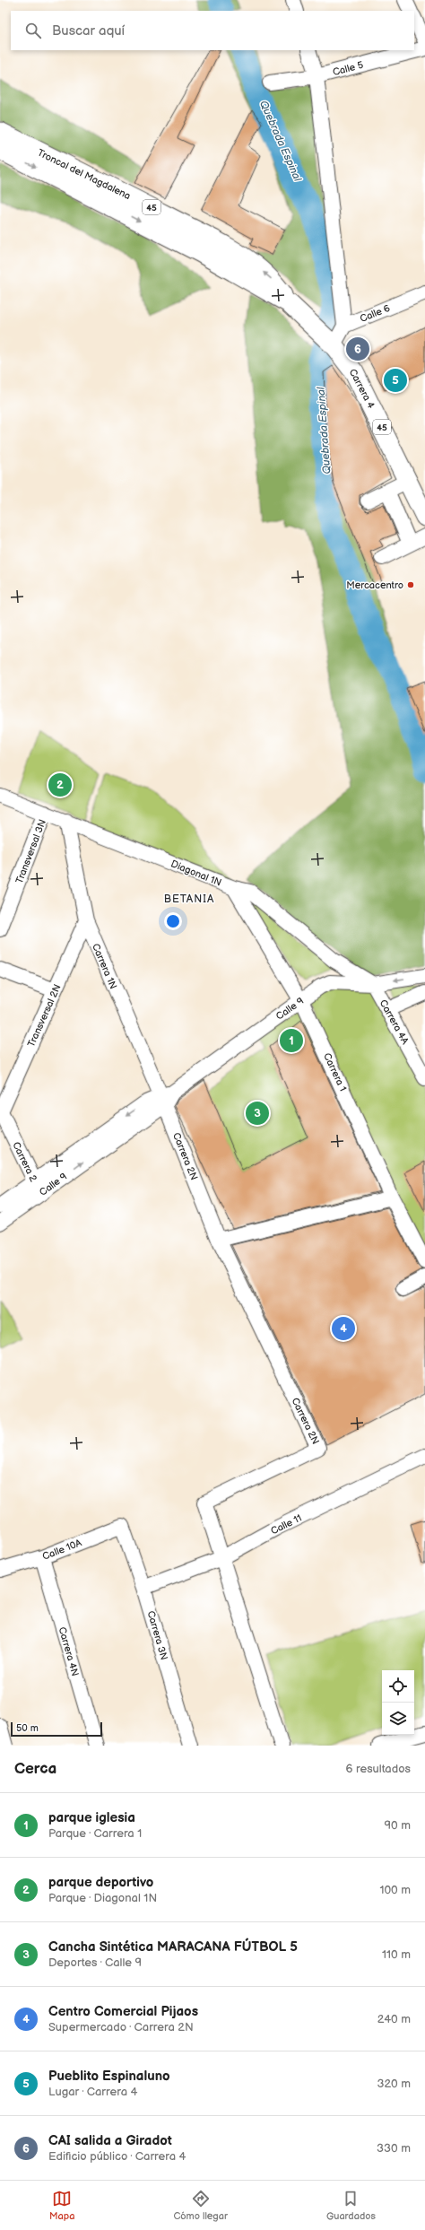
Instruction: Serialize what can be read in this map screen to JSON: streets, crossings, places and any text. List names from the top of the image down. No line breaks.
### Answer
{"streets":{"main road":["Troncal del Magdalena","45","Carrera 4"],"street":["Calle 5","Calle 6","Transversal 3N","Diagonal 1N","Carrera 1N","Calle 9","Transversal 2N","Carrera 4A","Carrera 1","Carrera 2N","Carrera 2","Calle 11","Calle 10A","Carrera 3N","Carrera 4N"]},"crossings":[["Troncal del Magdalena","Carrera 4"],["Transversal 3N","Diagonal 1N"],["Diagonal 1N","Carrera 1N"],["Diagonal 1N","Calle 9"],["Diagonal 1N","Carrera 4A"],["Diagonal 1N","Carrera 1"],["Carrera 1N","Calle 9"],["Carrera 1N","Transversal 2N"],["Carrera 1N","Carrera 2N"],["Calle 9","Carrera 4A"],["Calle 9","Carrera 1"],["Calle 9","Carrera 2N"],["Calle 9","Carrera 2"],["Transversal 2N","Carrera 2"],["Carrera 2N","Calle 11"],["Calle 11","Carrera 3N"],["Calle 10A","Carrera 3N"],["Calle 10A","Carrera 4N"]],"districts":["BETANIA"],"water":["Quebrada Espinal"],"places":["Mercacentro"],"scale_bar":"50 m","page":{"search":"Buscar aquí","pins":["6","5","2","1","3","4"],"scale":"50 m","heading":["Cerca","6 resultados"],"list":[{"mark":"1","name":"parque iglesia","note":"Parque · Carrera 1","value":"90 m"},{"mark":"2","name":"parque deportivo","note":"Parque · Diagonal 1N","value":"100 m"},{"mark":"3","name":"Cancha Sintética MARACANA FÚTBOL 5","note":"Deportes · Calle 9","value":"110 m"},{"mark":"4","name":"Centro Comercial Pijaos","note":"Supermercado · Carrera 2N","value":"240 m"},{"mark":"5","name":"Pueblito Espinaluno","note":"Lugar · Carrera 4","value":"320 m"},{"mark":"6","name":"CAI salida a Giradot","note":"Edificio público · Carrera 4","value":"330 m"}],"nav":["Mapa","Cómo llegar","Guardados"]}}
